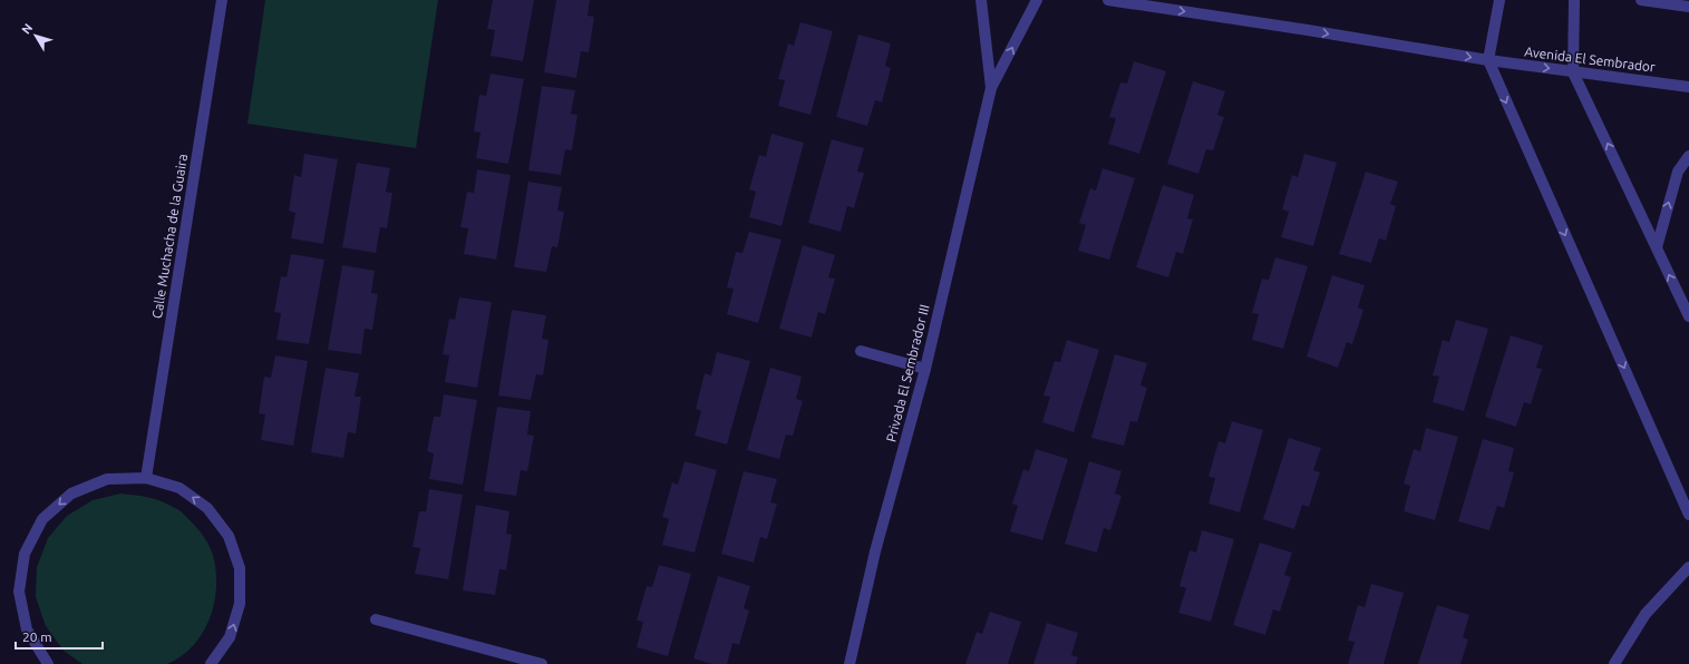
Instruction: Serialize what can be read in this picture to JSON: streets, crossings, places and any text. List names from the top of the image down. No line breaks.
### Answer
{"streets":{"street":["Avenida El Sembrador","Calle Muchacha de la Guaira","Privada El Sembrador III"]},"one_way":["Avenida El Sembrador"],"scale_bar":"20 m","north":"top left"}
